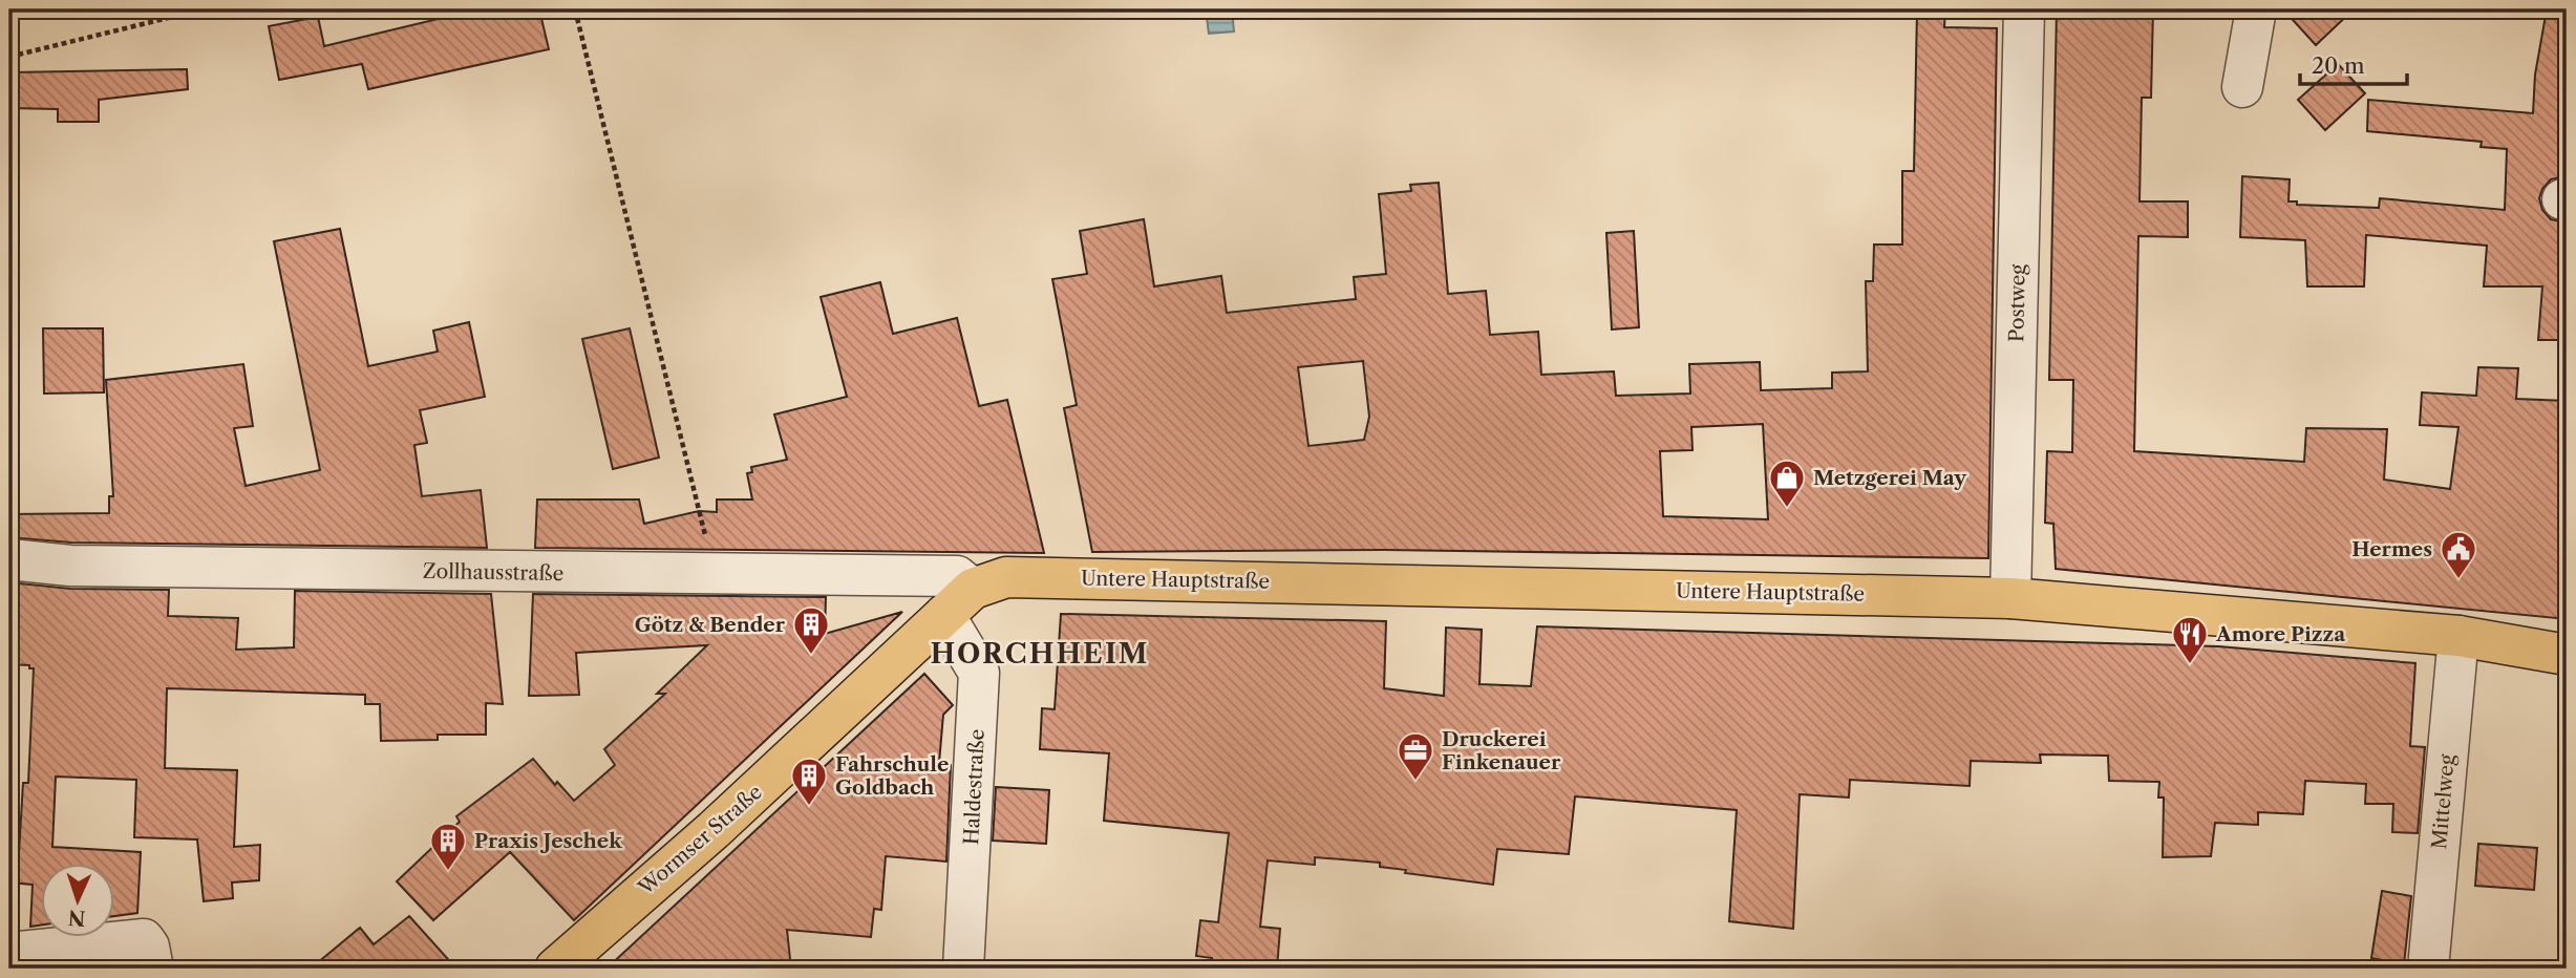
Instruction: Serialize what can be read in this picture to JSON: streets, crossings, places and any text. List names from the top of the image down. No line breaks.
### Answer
{"streets":{"main road":["Untere Hauptstraße","Wormser Straße"],"street":["Postweg","Zollhausstraße","Haldestraße","Mittelweg"]},"crossings":[["Postweg","Untere Hauptstraße"],["Zollhausstraße","Untere Hauptstraße"],["Zollhausstraße","Haldestraße"],["Zollhausstraße","Wormser Straße"],["Untere Hauptstraße","Haldestraße"],["Untere Hauptstraße","Mittelweg"],["Untere Hauptstraße","Wormser Straße"],["Haldestraße","Wormser Straße"]],"districts":["HORCHHEIM"],"places":{"shop":["Metzgerei May"],"public building":["Hermes"],"building":["Götz & Bender","Fahrschule Goldbach","Praxis Jeschek"],"restaurant":["Amore Pizza"],"office":["Druckerei Finkenauer"]},"scale_bar":"20 m","north":"bottom"}
